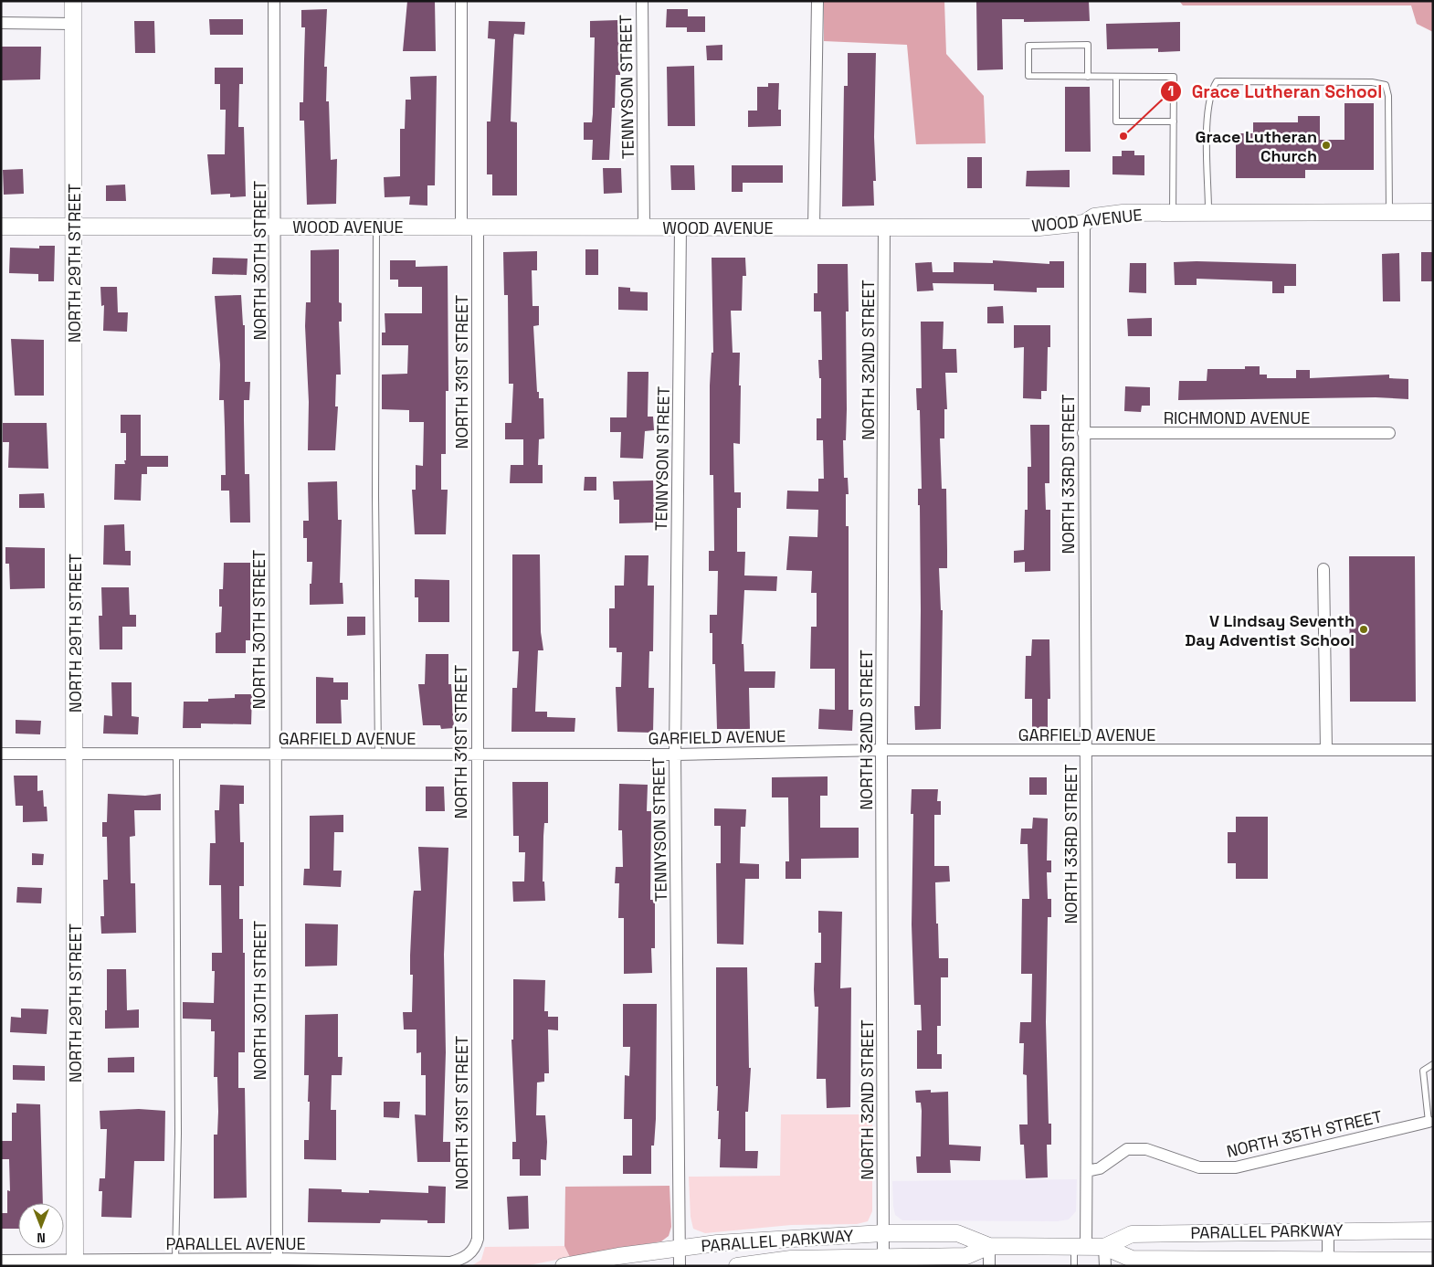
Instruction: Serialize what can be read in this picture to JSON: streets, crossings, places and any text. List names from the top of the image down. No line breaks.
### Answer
{"streets":{"street":["TENNYSON STREET","WOOD AVENUE","NORTH 30TH STREET","NORTH 29TH STREET","NORTH 32ND STREET","NORTH 31ST STREET","RICHMOND AVENUE","NORTH 33RD STREET","GARFIELD AVENUE","NORTH 35TH STREET","PARALLEL PARKWAY","PARALLEL AVENUE"]},"crossings":[["TENNYSON STREET","WOOD AVENUE"],["TENNYSON STREET","GARFIELD AVENUE"],["TENNYSON STREET","PARALLEL PARKWAY"],["WOOD AVENUE","NORTH 30TH STREET"],["WOOD AVENUE","NORTH 29TH STREET"],["WOOD AVENUE","NORTH 32ND STREET"],["WOOD AVENUE","NORTH 31ST STREET"],["WOOD AVENUE","NORTH 33RD STREET"],["NORTH 30TH STREET","GARFIELD AVENUE"],["NORTH 30TH STREET","PARALLEL AVENUE"],["NORTH 29TH STREET","GARFIELD AVENUE"],["NORTH 29TH STREET","PARALLEL AVENUE"],["NORTH 32ND STREET","GARFIELD AVENUE"],["NORTH 32ND STREET","PARALLEL PARKWAY"],["NORTH 31ST STREET","GARFIELD AVENUE"],["NORTH 31ST STREET","PARALLEL AVENUE"],["RICHMOND AVENUE","NORTH 33RD STREET"],["NORTH 33RD STREET","GARFIELD AVENUE"],["NORTH 33RD STREET","NORTH 35TH STREET"],["NORTH 33RD STREET","PARALLEL PARKWAY"]],"places":["Grace Lutheran School","Grace Lutheran Church","V Lindsay Seventh Day Adventist School"],"north":"bottom"}
